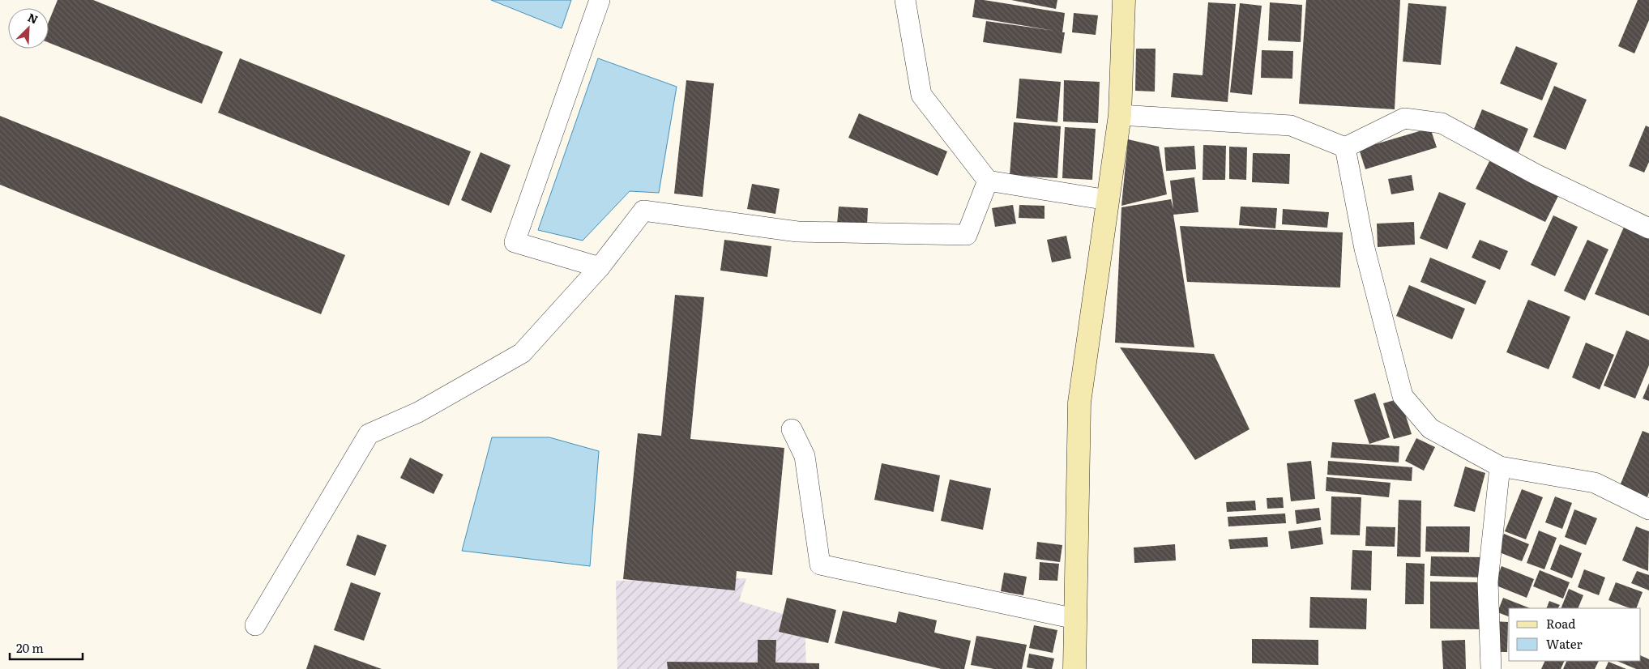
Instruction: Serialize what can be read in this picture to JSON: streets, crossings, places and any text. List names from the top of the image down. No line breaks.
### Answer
{"legend":["Road","Water"],"scale_bar":"20 m","north":"top right"}
